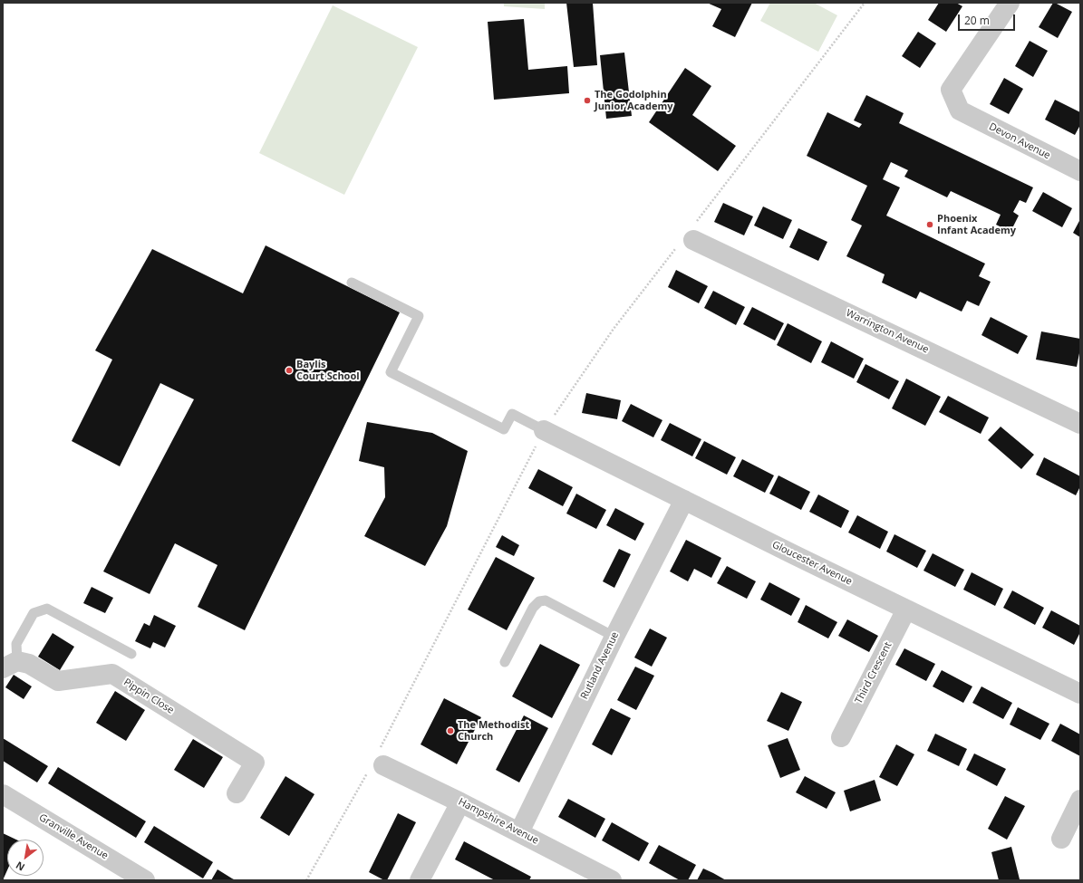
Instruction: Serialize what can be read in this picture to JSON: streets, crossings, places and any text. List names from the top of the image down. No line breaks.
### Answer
{"streets":{"street":["Devon Avenue","Warrington Avenue","Gloucester Avenue","Rutland Avenue","Third Crescent","Pippin Close","Hampshire Avenue","Granville Avenue"]},"crossings":[["Gloucester Avenue","Rutland Avenue"],["Gloucester Avenue","Third Crescent"],["Rutland Avenue","Hampshire Avenue"]],"places":["The Godolphin Junior Academy","Phoenix Infant Academy","Baylis Court School","The Methodist Church"],"scale_bar":"20 m","north":"bottom left"}
